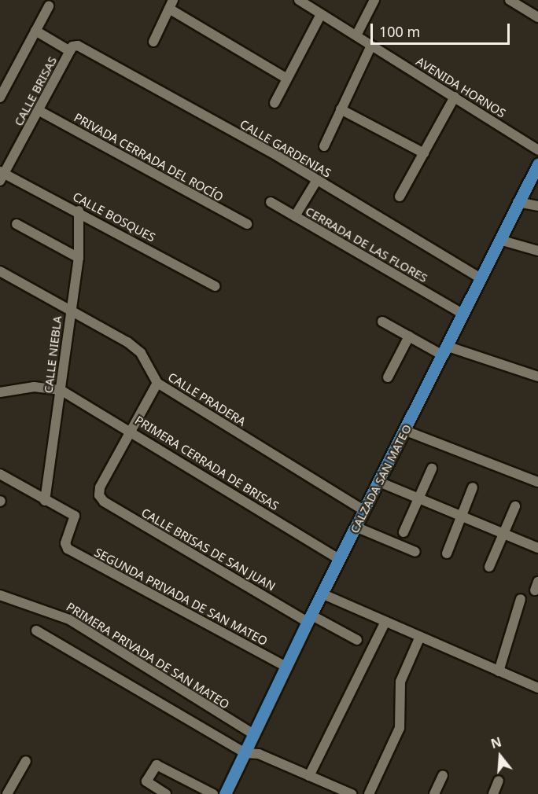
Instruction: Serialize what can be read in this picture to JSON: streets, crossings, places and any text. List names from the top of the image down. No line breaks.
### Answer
{"streets":{"main road":["CALZADA SAN MATEO"],"street":["AVENIDA HORNOS","CALLE BRISAS","CALLE GARDENIAS","PRIVADA CERRADA DEL ROCÍO","CALLE BOSQUES","CERRADA DE LAS FLORES","CALLE NIEBLA","CALLE PRADERA","PRIMERA CERRADA DE BRISAS","CALLE BRISAS DE SAN JUAN","SEGUNDA PRIVADA DE SAN MATEO","PRIMERA PRIVADA DE SAN MATEO"]},"crossings":[["CALLE BRISAS","CALLE GARDENIAS"],["CALLE BRISAS","PRIVADA CERRADA DEL ROCÍO"],["CALLE BRISAS","CALLE BOSQUES"],["CALLE GARDENIAS","CERRADA DE LAS FLORES"],["CALLE GARDENIAS","CALZADA SAN MATEO"],["CALLE BOSQUES","CALLE NIEBLA"],["CERRADA DE LAS FLORES","CALZADA SAN MATEO"],["CALLE NIEBLA","CALLE PRADERA"],["CALLE NIEBLA","PRIMERA CERRADA DE BRISAS"],["CALLE NIEBLA","SEGUNDA PRIVADA DE SAN MATEO"],["CALLE PRADERA","CALZADA SAN MATEO"],["PRIMERA CERRADA DE BRISAS","CALZADA SAN MATEO"],["PRIMERA CERRADA DE BRISAS","CALLE BRISAS DE SAN JUAN"],["CALZADA SAN MATEO","CALLE BRISAS DE SAN JUAN"],["CALZADA SAN MATEO","SEGUNDA PRIVADA DE SAN MATEO"],["CALZADA SAN MATEO","PRIMERA PRIVADA DE SAN MATEO"]],"scale_bar":"100 m","north":"top"}
